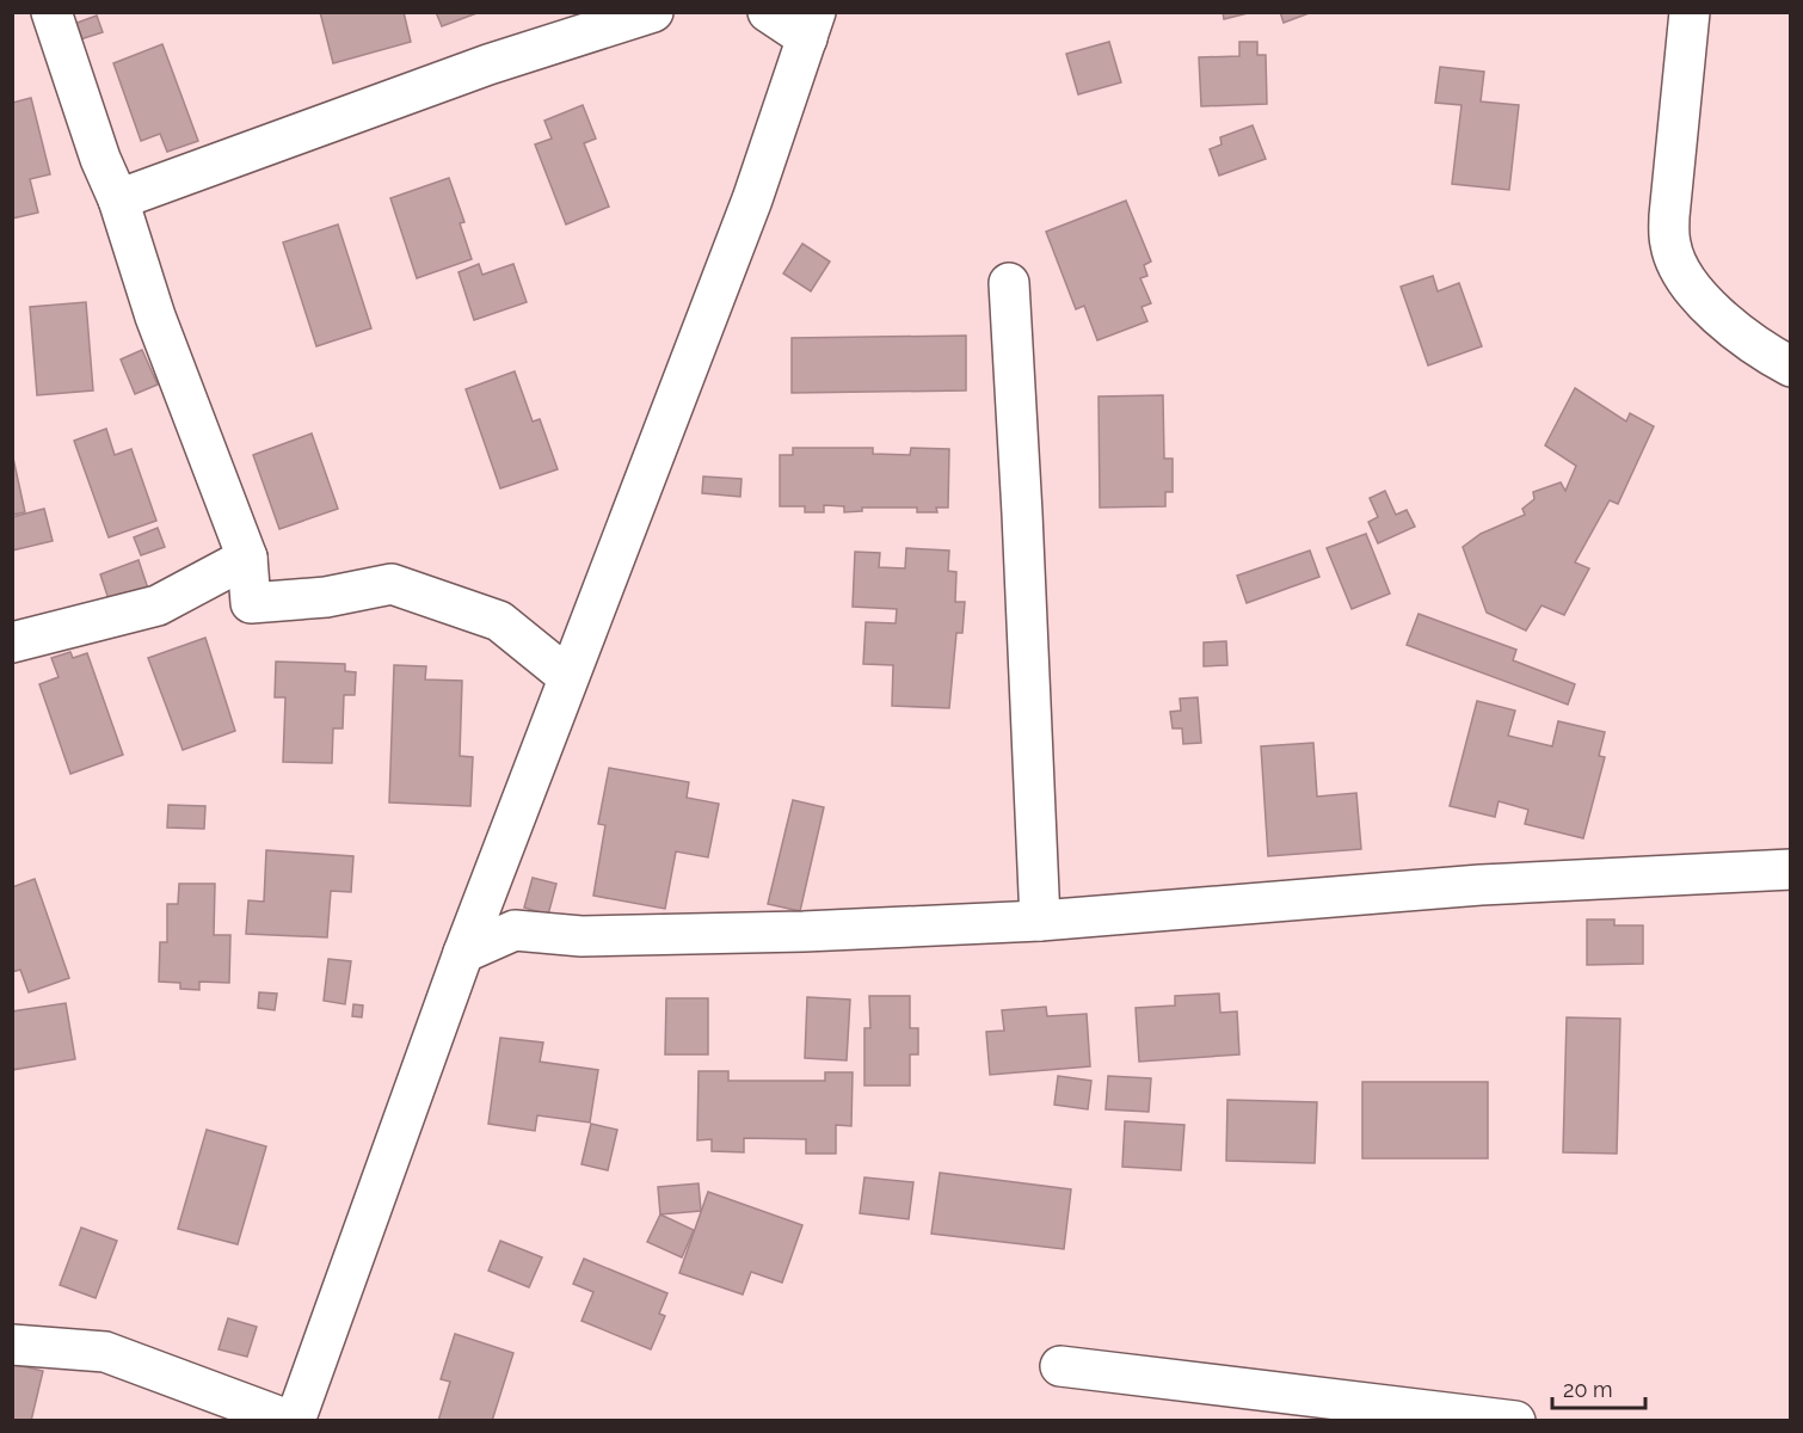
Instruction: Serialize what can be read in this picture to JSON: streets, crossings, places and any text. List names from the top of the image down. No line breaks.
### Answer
{"scale_bar":"20 m"}
